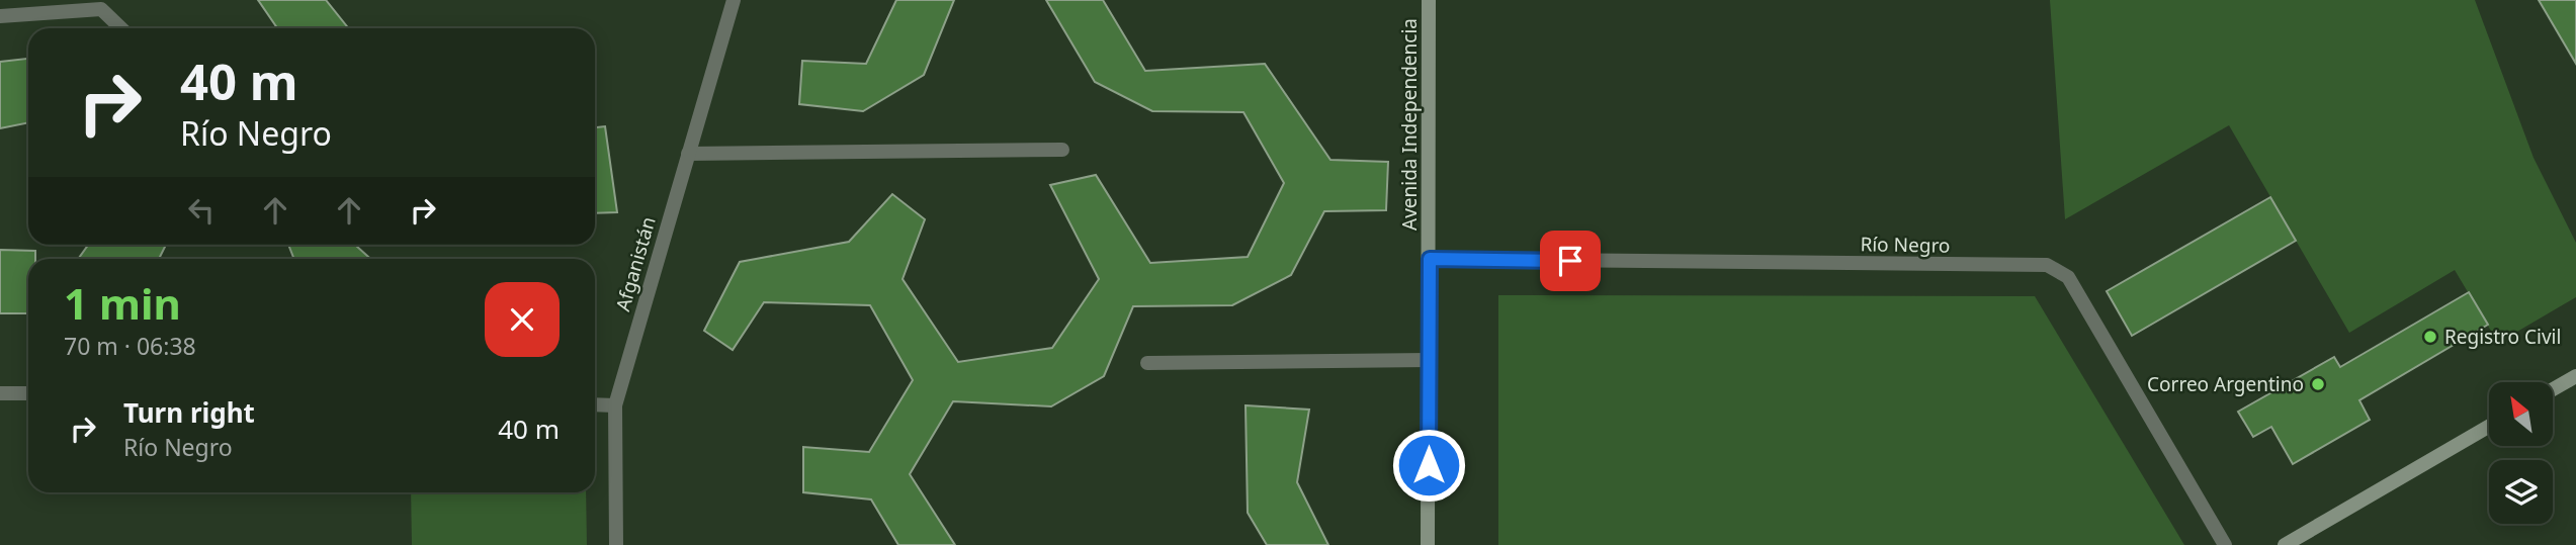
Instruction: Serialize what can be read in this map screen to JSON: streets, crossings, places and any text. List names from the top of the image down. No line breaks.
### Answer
{"streets":{"street":["Avenida Independencia","Río Negro","Afganistán"]},"crossings":[["Avenida Independencia","Río Negro"]],"places":["Registro Civil","Correo Argentino"],"north":"top left","page":{"turn":["40 m","Río Negro"],"heading":["1 min","70 m · 06:38"],"list":[{"name":"Turn right","note":"Río Negro","value":"40 m"}]}}
